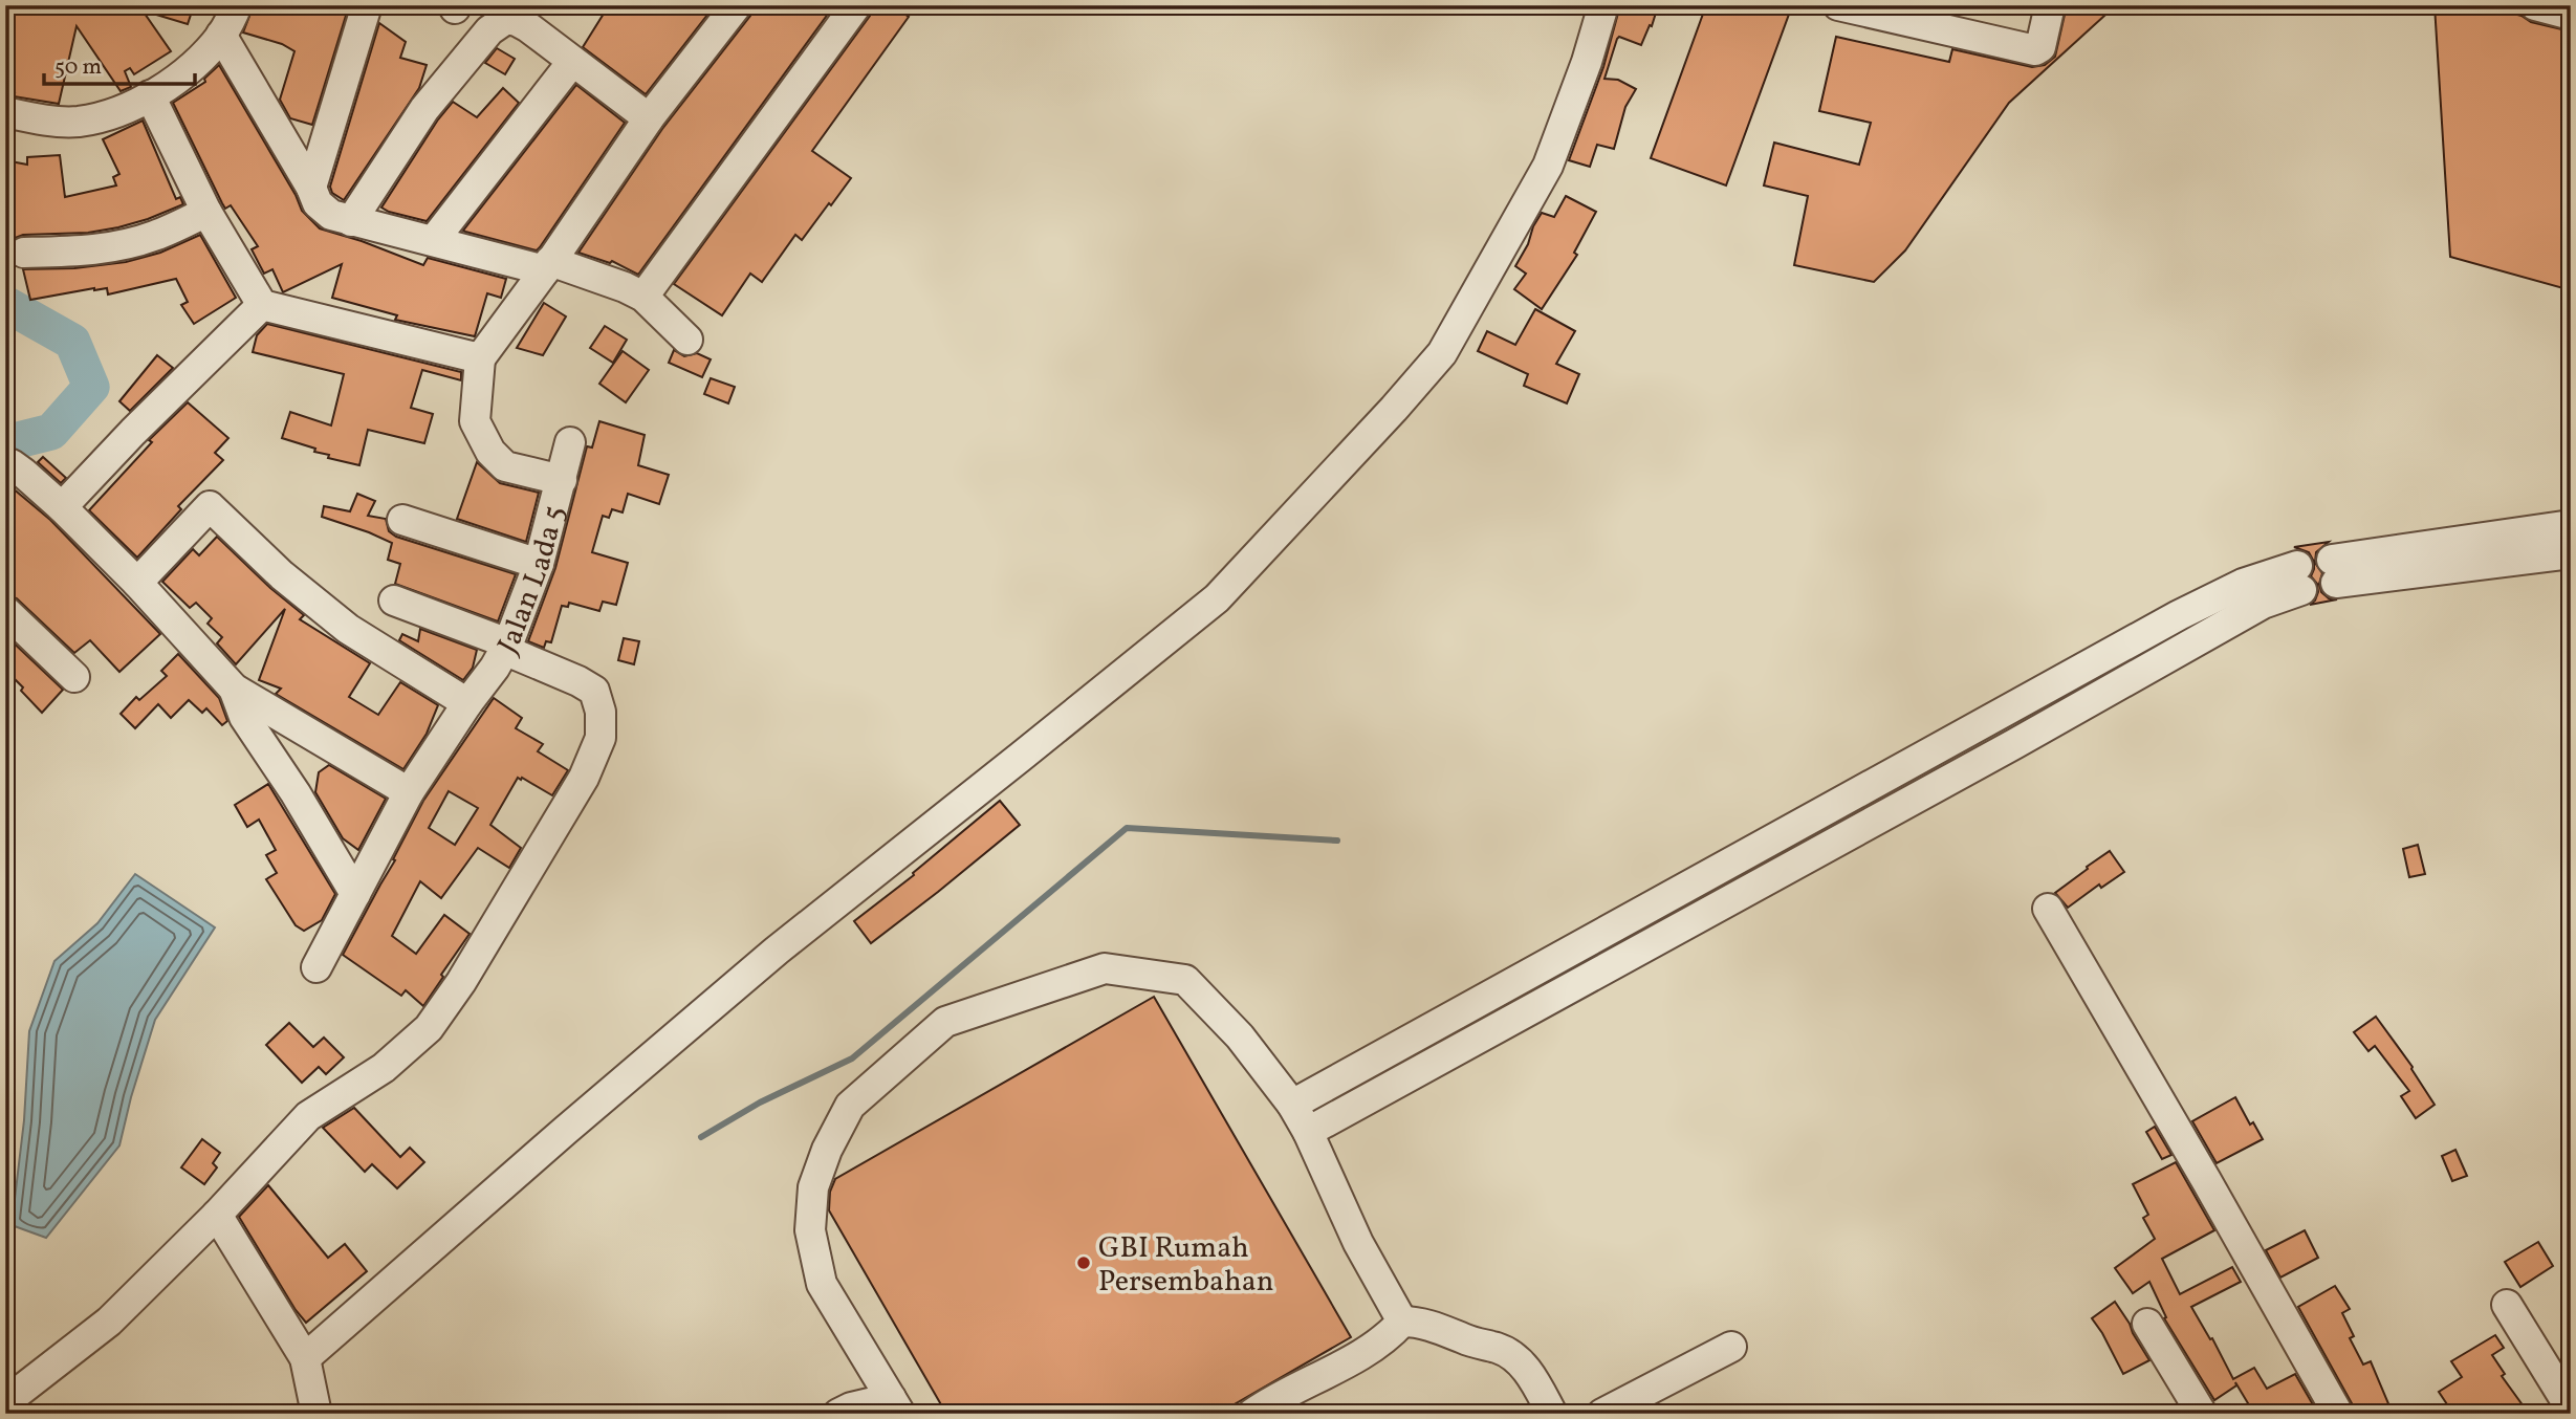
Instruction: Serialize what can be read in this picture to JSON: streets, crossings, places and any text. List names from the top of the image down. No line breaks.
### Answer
{"streets":{"street":["Jalan Lada 5"]},"places":["GBI Rumah Persembahan"],"scale_bar":"50 m"}
